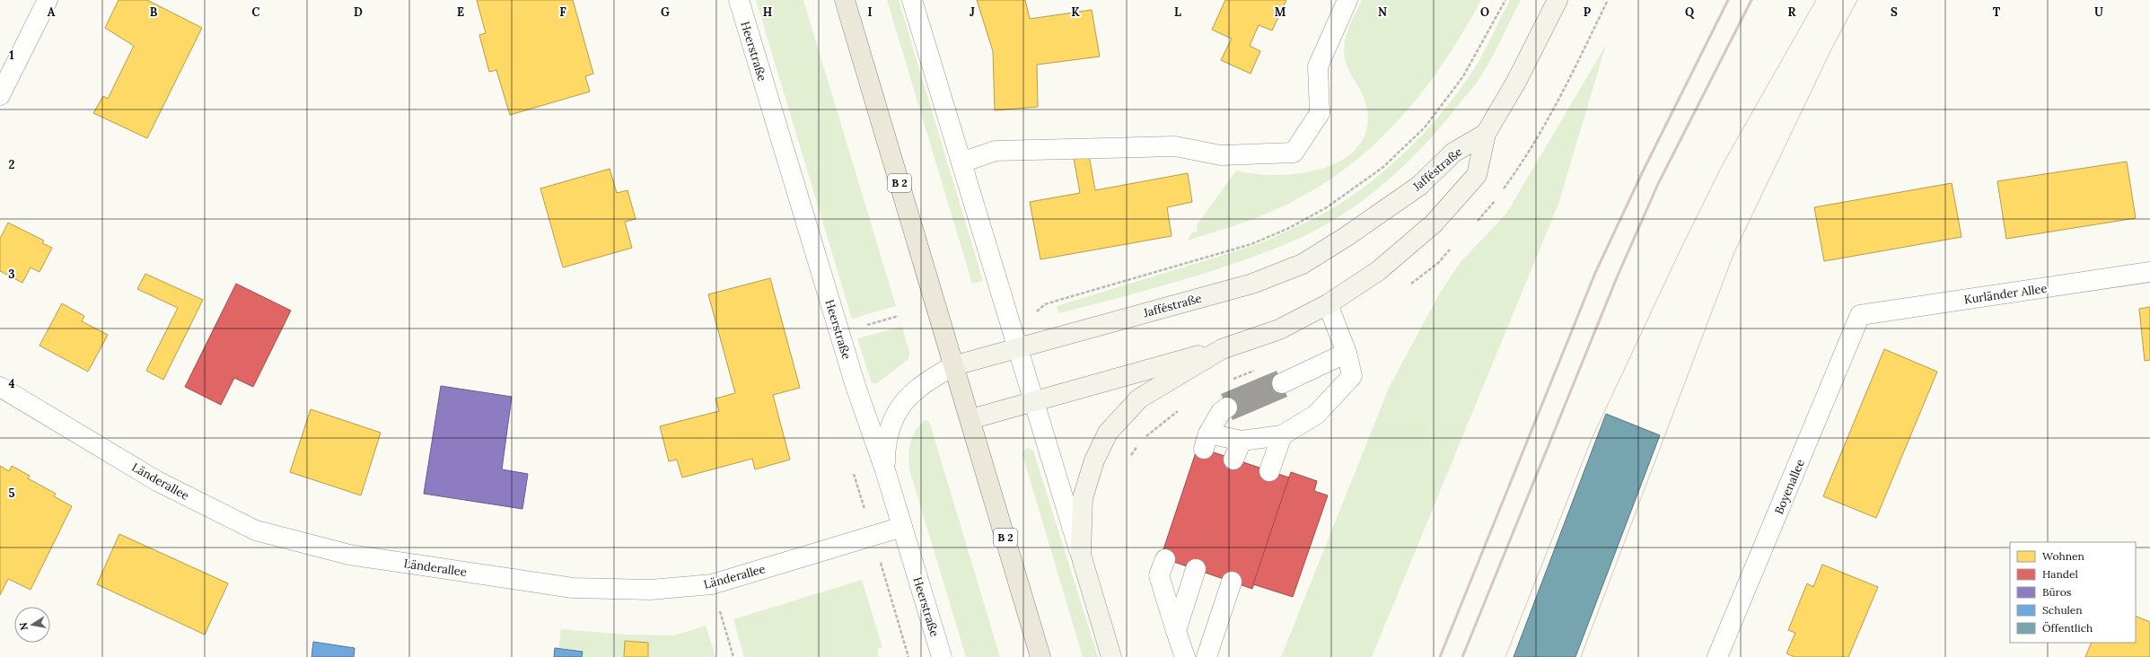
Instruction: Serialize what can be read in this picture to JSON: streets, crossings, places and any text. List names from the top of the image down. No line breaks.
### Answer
{"streets":{"main road":["Jafféstraße","B 2"],"street":["Heerstraße","Kurländer Allee","Länderallee","Boyenallee"]},"crossings":[["Heerstraße","Jafféstraße"],["Heerstraße","Länderallee"],["Jafféstraße","B 2"],["Kurländer Allee","Boyenallee"]],"legend":["Wohnen","Handel","Büros","Schulen","Öffentlich"],"north":"left","grid":{"columns":["A","B","C","D","E","F","G","H","I","J","K","L","M","N","O","P","Q","R","S","T","U"],"rows":["1","2","3","4","5"]}}
